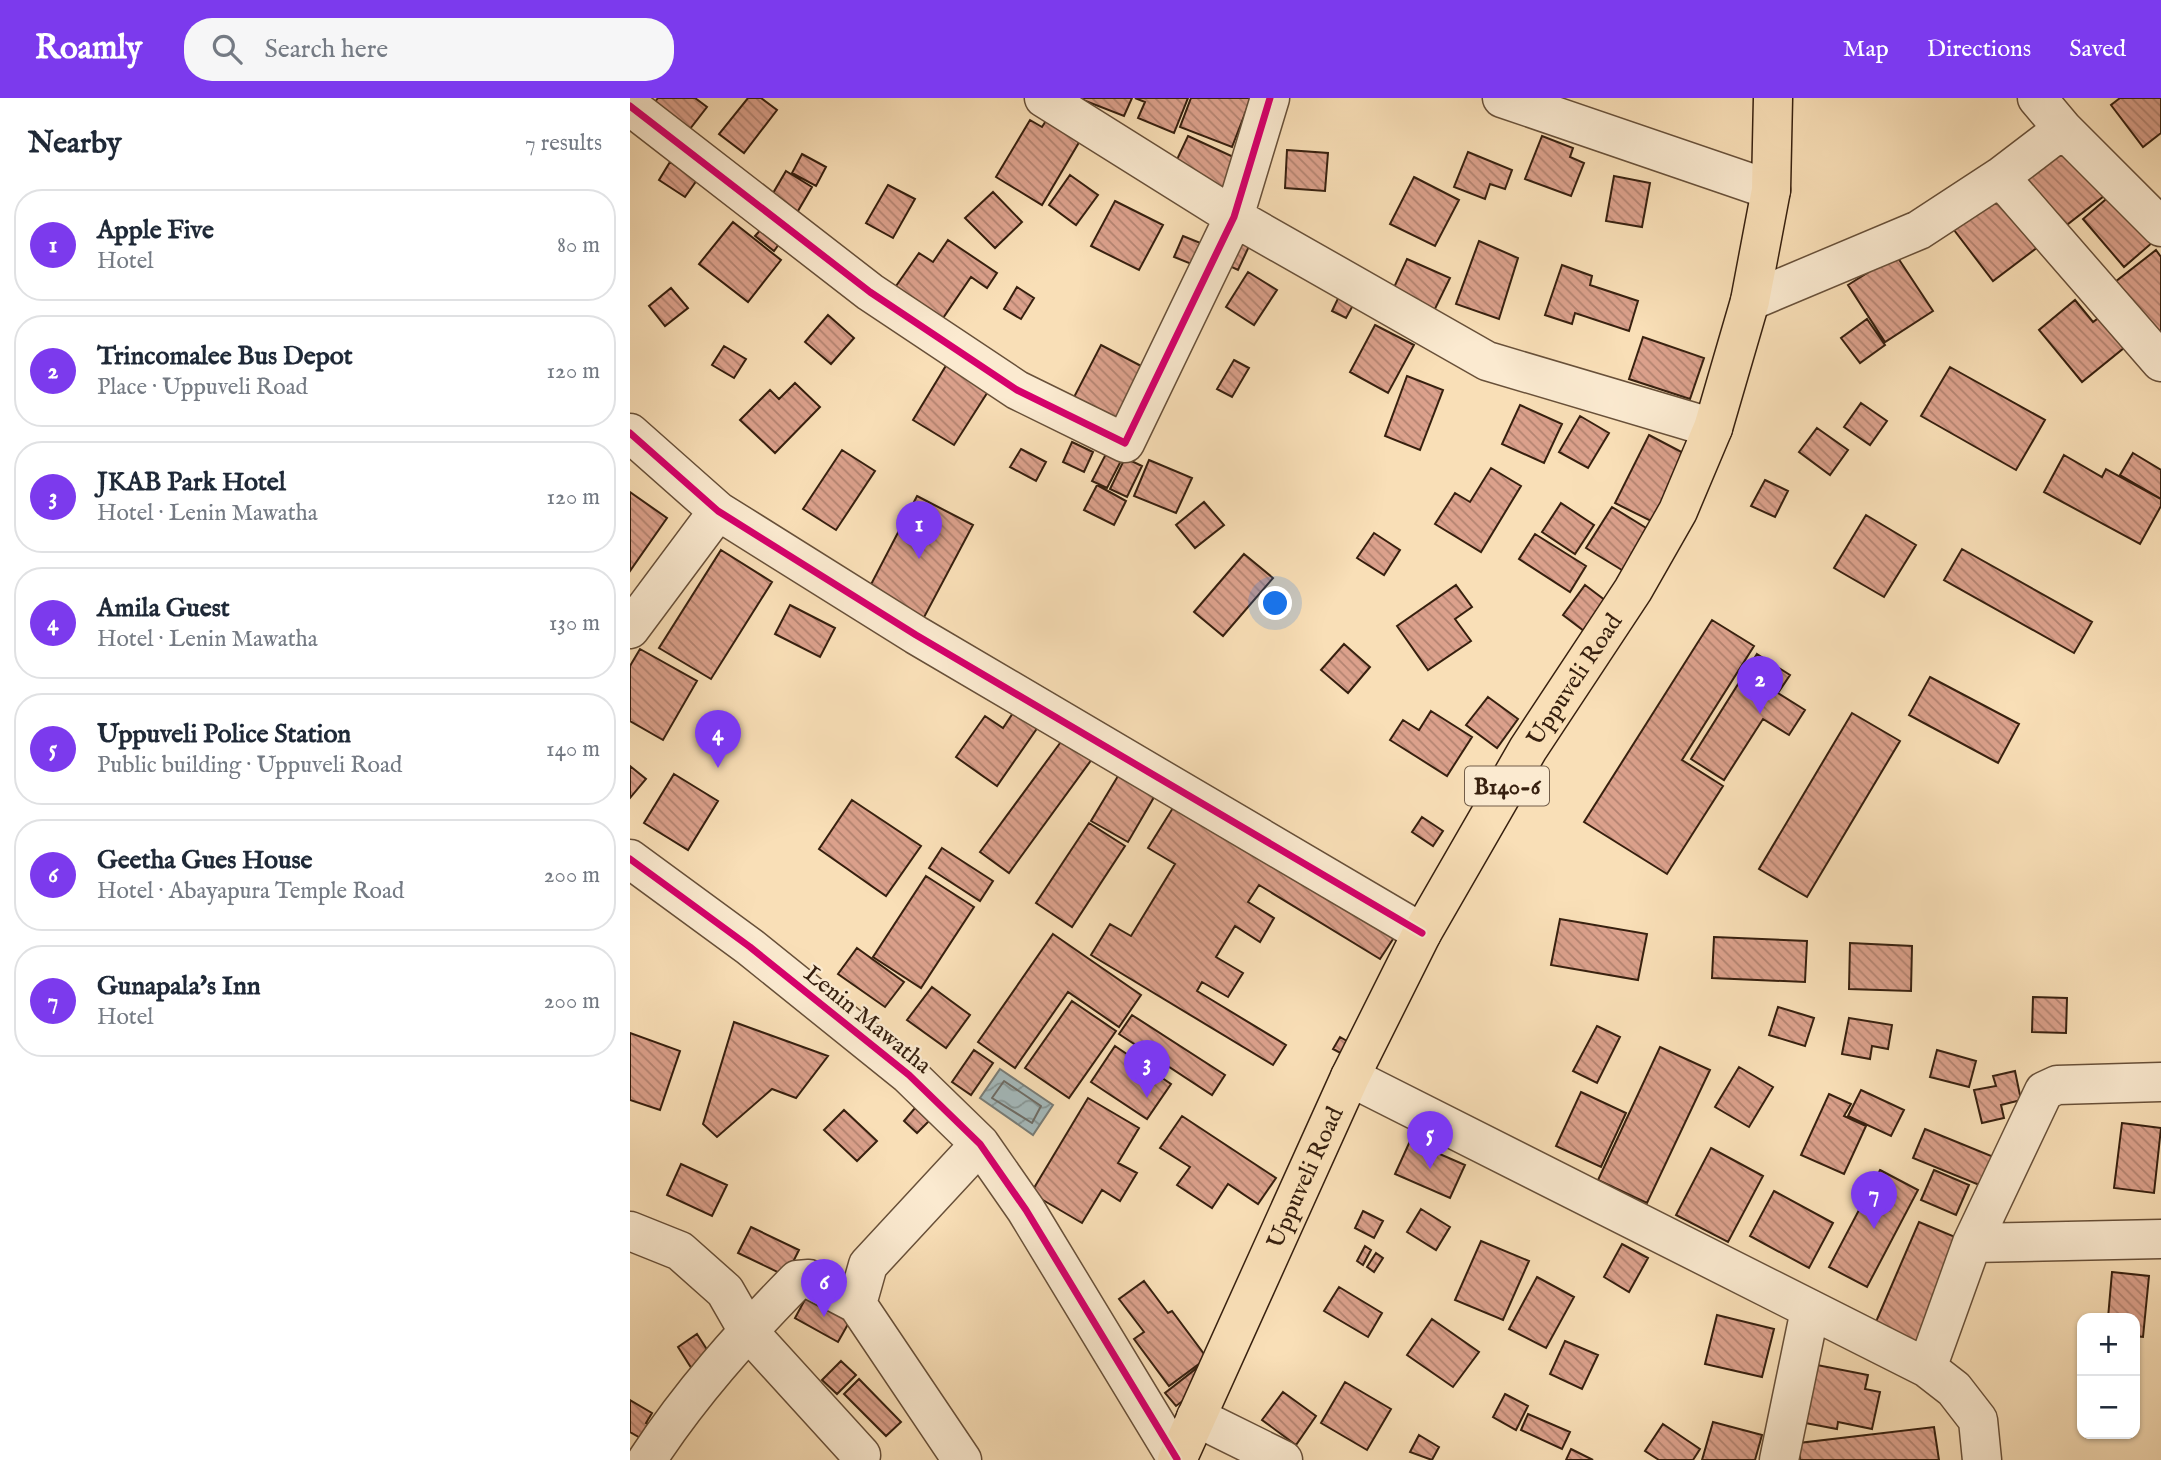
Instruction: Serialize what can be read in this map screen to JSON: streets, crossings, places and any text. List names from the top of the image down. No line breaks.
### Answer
{"streets":{"main road":["Uppuveli Road","B140-6"],"street":["Lenin Mawatha"]},"crossings":[["Uppuveli Road","Lenin Mawatha"]],"page":{"header":"Roamly","search":"Search here","nav":["Map","Directions","Saved"],"heading":["Nearby","7 results"],"list":[{"mark":"1","name":"Apple Five","note":"Hotel","value":"80 m"},{"mark":"2","name":"Trincomalee Bus Depot","note":"Place · Uppuveli Road","value":"120 m"},{"mark":"3","name":"JKAB Park Hotel","note":"Hotel · Lenin Mawatha","value":"120 m"},{"mark":"4","name":"Amila Guest","note":"Hotel · Lenin Mawatha","value":"130 m"},{"mark":"5","name":"Uppuveli Police Station","note":"Public building · Uppuveli Road","value":"140 m"},{"mark":"6","name":"Geetha Gues House","note":"Hotel · Abayapura Temple Road","value":"200 m"},{"mark":"7","name":"Gunapala's Inn","note":"Hotel","value":"200 m"}],"pins":["1","2","4","3","5","7","6"],"map_buttons":["+","−"]}}
